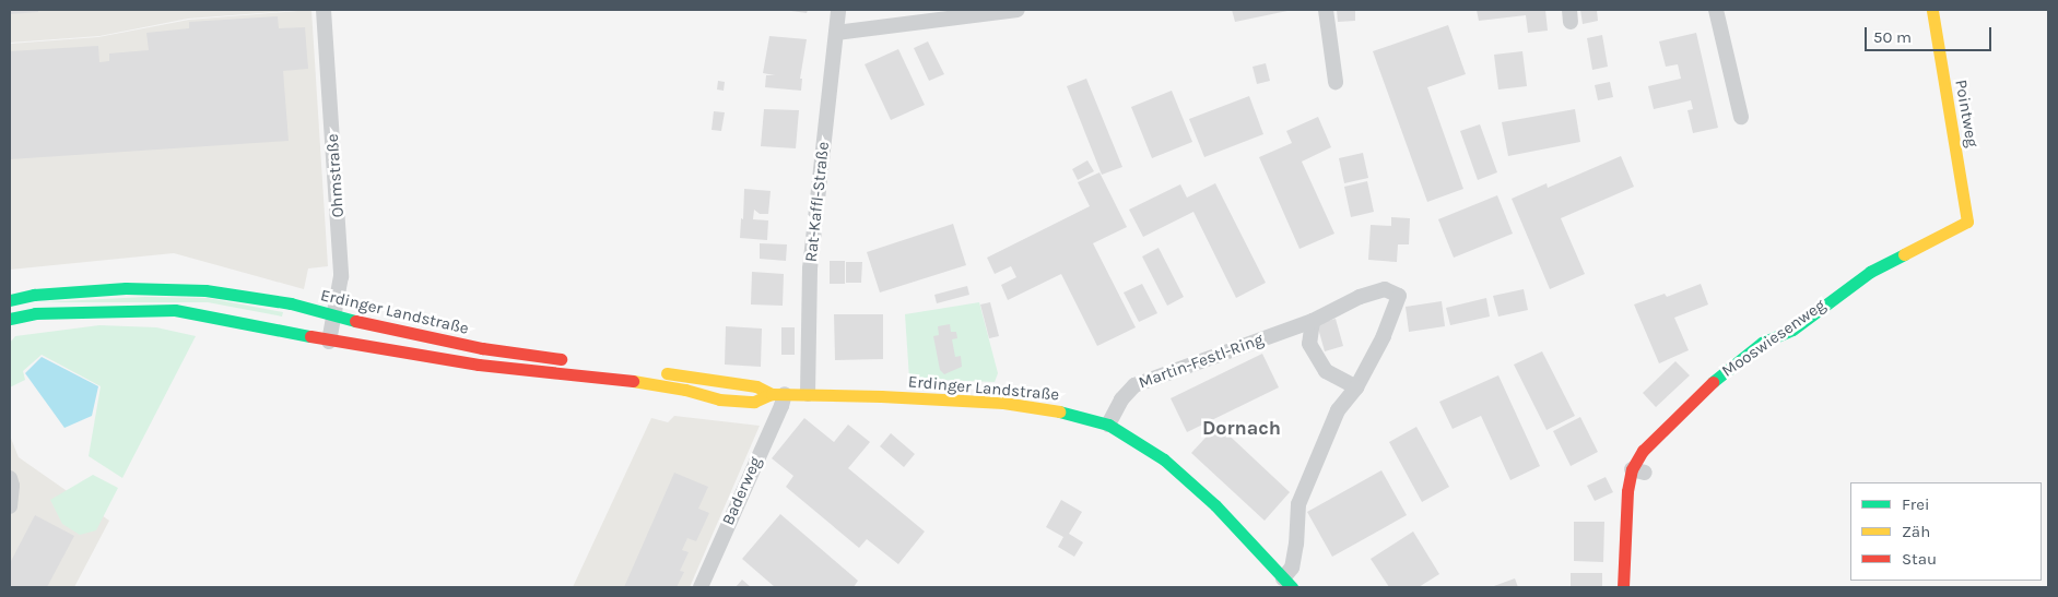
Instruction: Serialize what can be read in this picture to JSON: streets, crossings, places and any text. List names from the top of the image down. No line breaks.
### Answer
{"streets":{"street":["Pointweg","Ohmstraße","Rat-Kaffl-Straße","Erdinger Landstraße","Mooswiesenweg","Martin-Festl-Ring","Baderweg"]},"crossings":[["Pointweg","Mooswiesenweg"],["Ohmstraße","Erdinger Landstraße"],["Rat-Kaffl-Straße","Erdinger Landstraße"],["Erdinger Landstraße","Martin-Festl-Ring"],["Erdinger Landstraße","Baderweg"]],"districts":["Dornach"],"legend":["Frei","Zäh","Stau"],"scale_bar":"50 m"}
